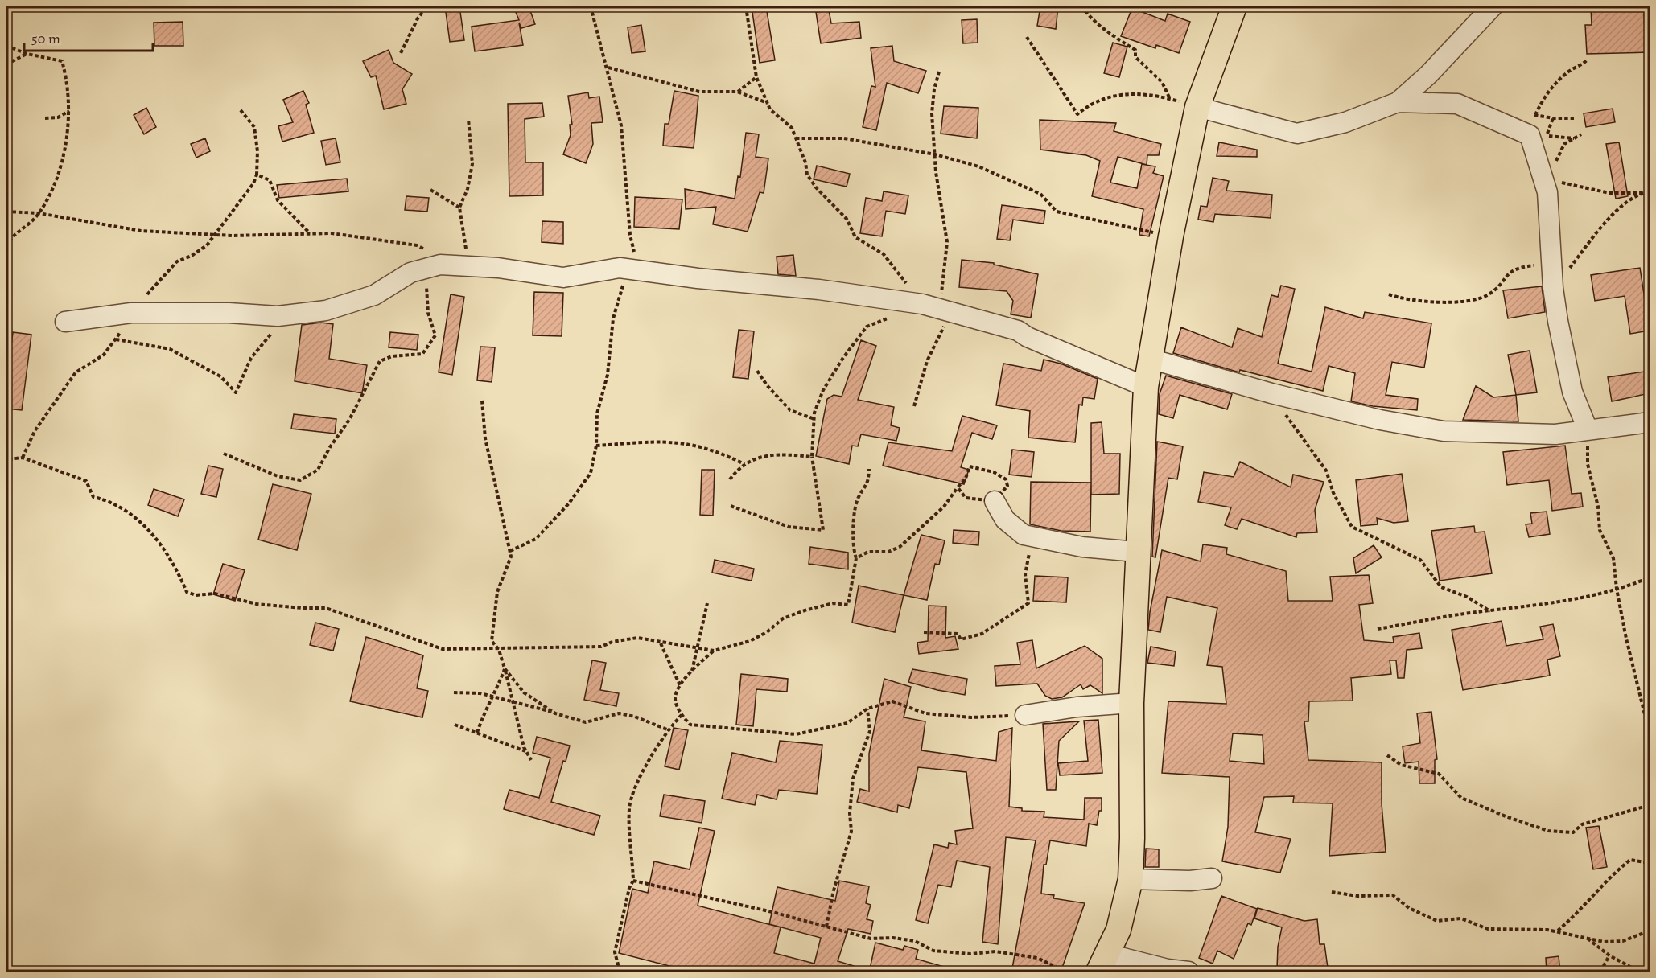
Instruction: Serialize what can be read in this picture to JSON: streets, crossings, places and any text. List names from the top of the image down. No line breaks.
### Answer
{"scale_bar":"50 m"}
